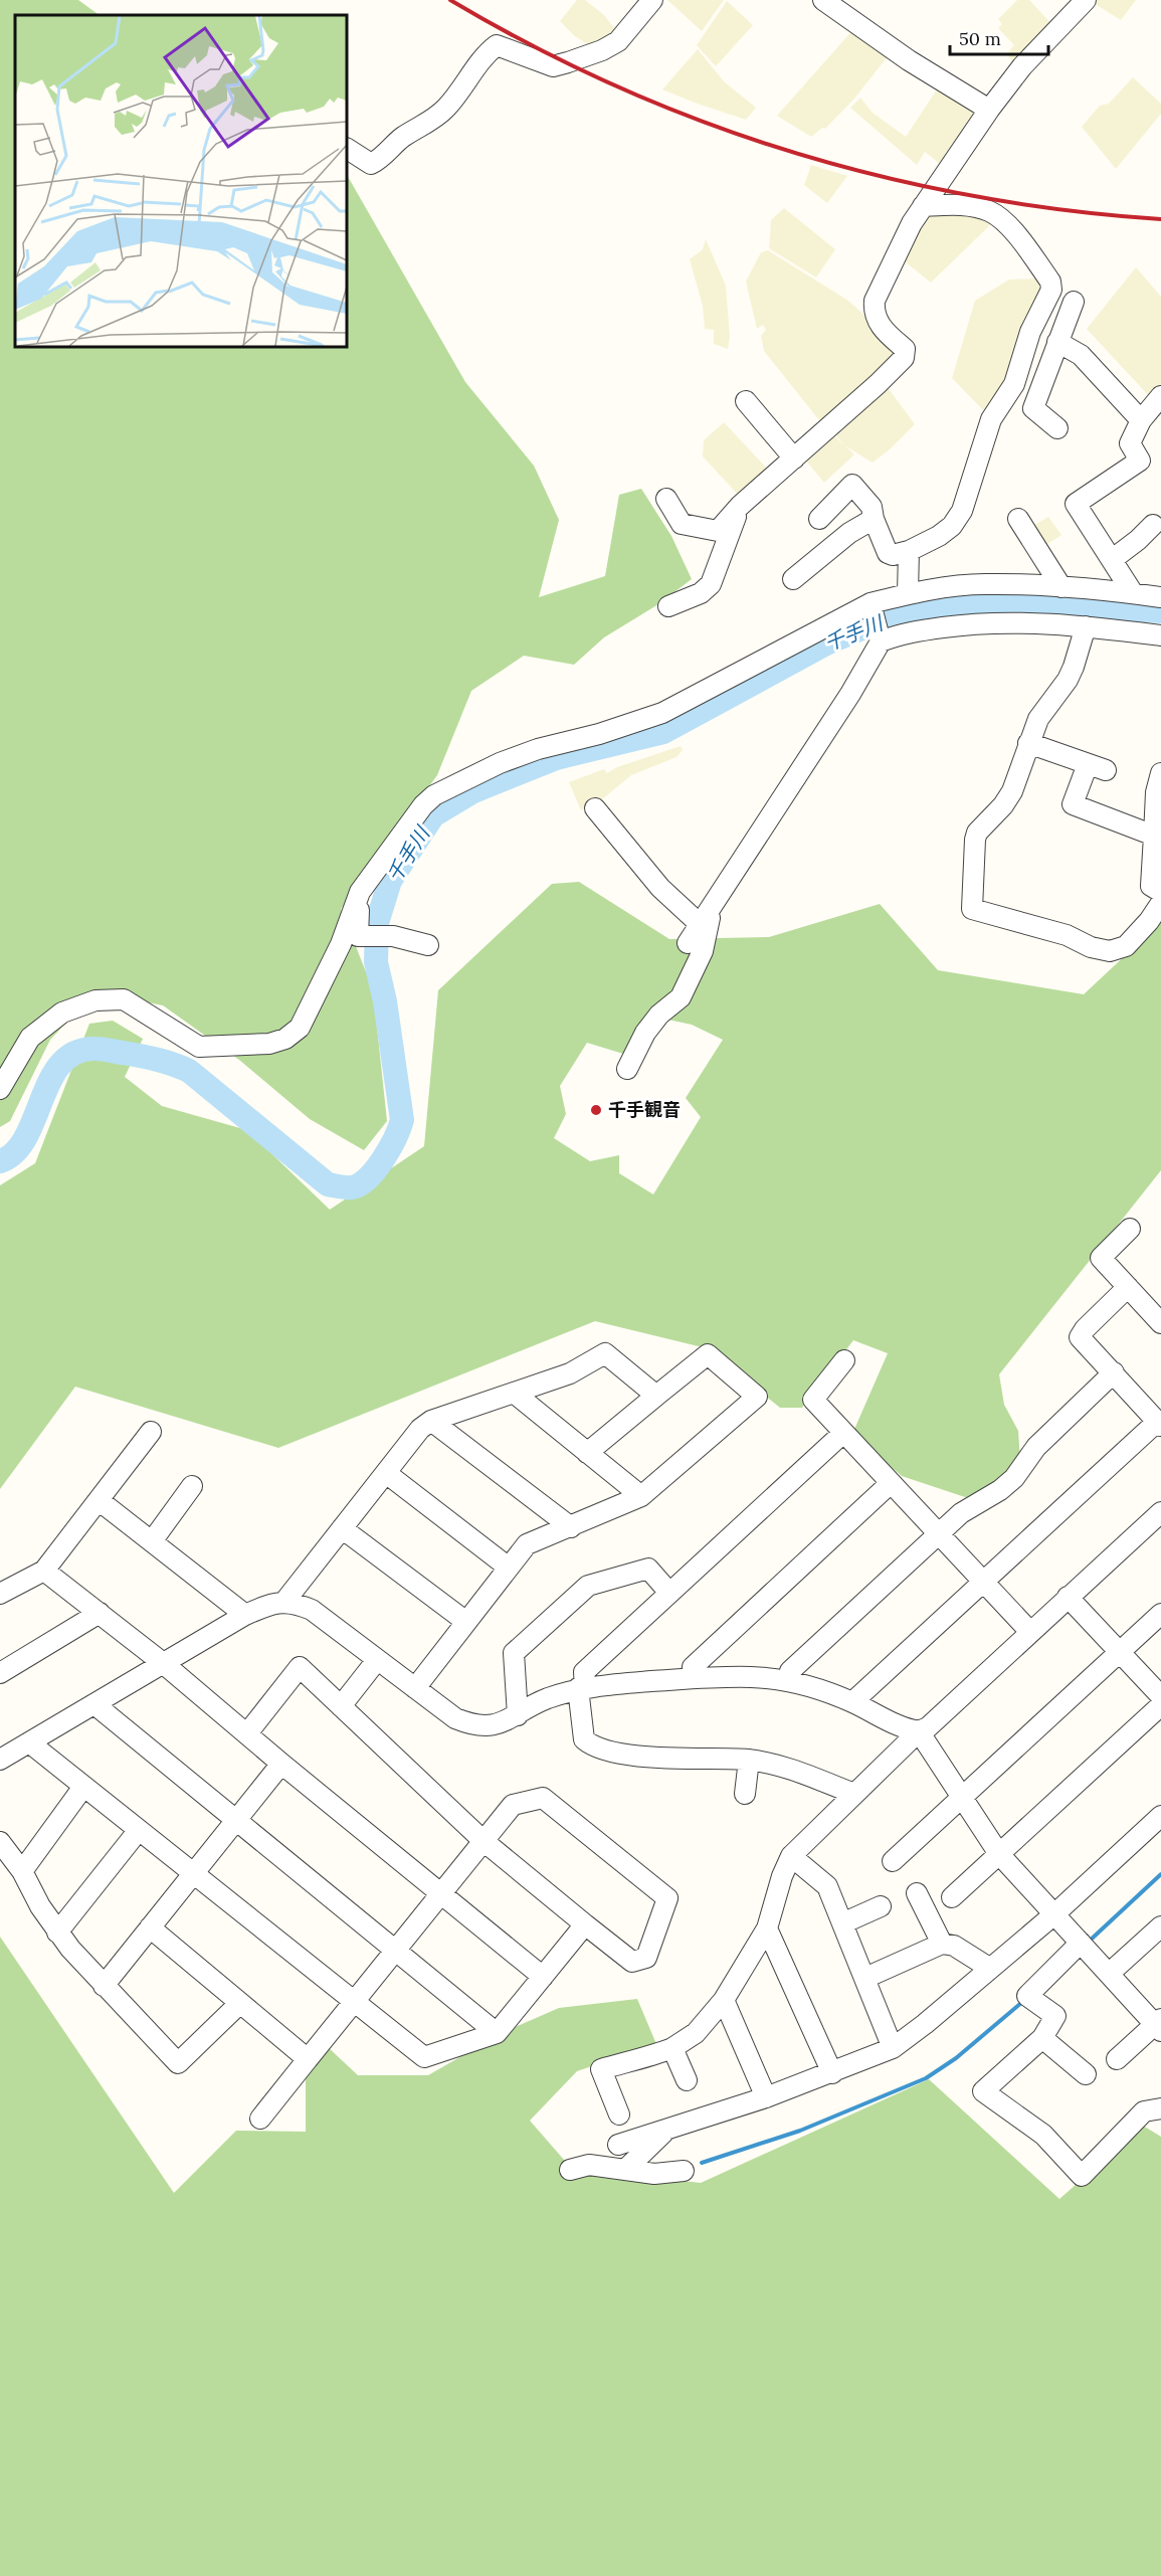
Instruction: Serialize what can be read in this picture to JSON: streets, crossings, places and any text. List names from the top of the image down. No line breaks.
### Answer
{"water":["千手川"],"places":["千手観音"],"scale_bar":"50 m"}
